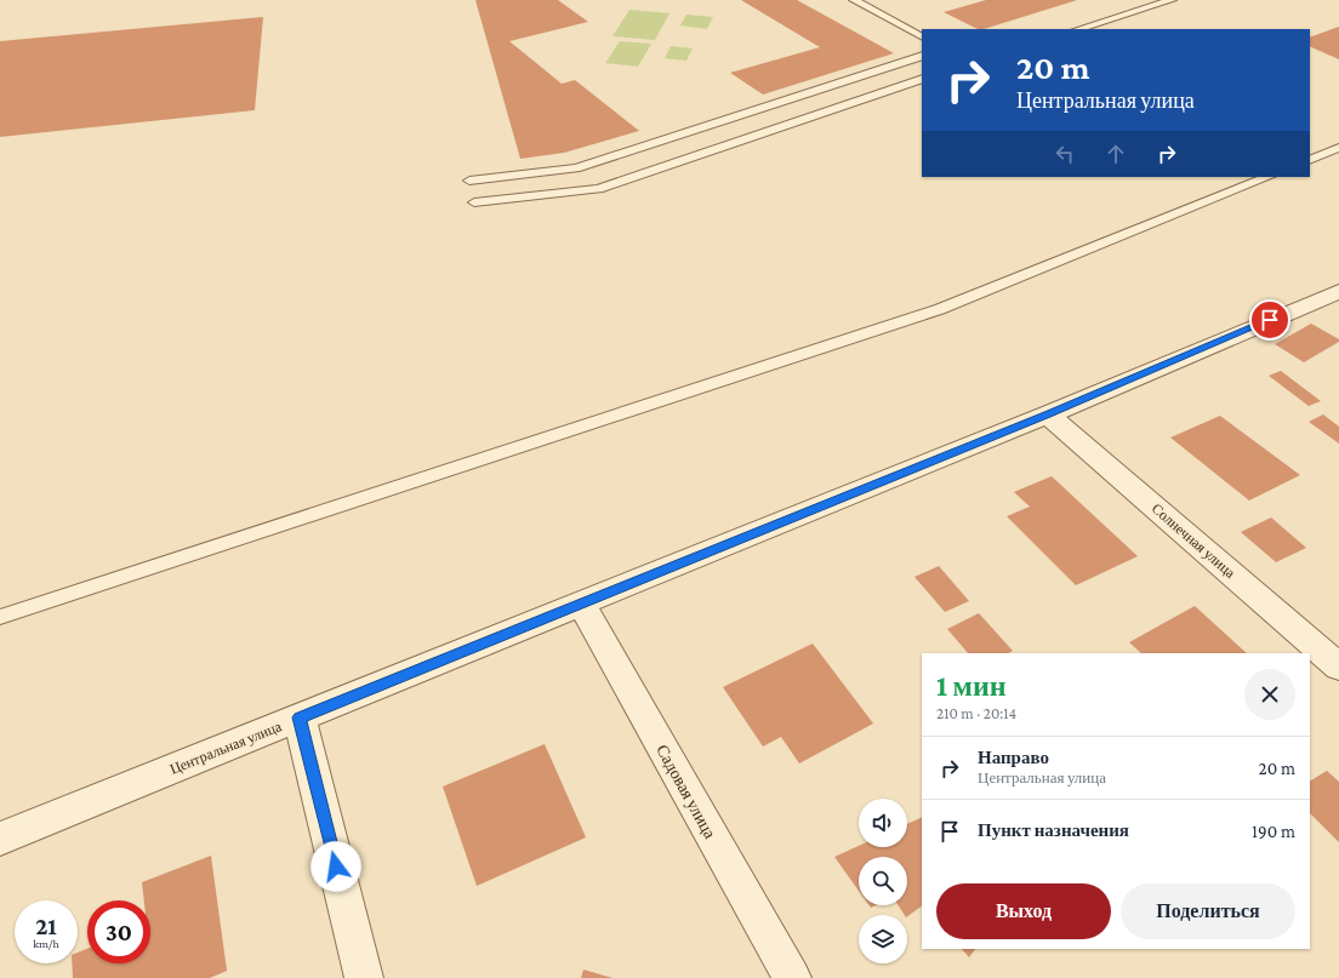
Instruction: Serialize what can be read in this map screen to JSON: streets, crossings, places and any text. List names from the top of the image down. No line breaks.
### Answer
{"streets":{"street":["Солнечная улица","Центральная улица","Садовая улица"]},"crossings":[["Солнечная улица","Центральная улица"],["Центральная улица","Садовая улица"]],"page":{"turn":["20 m","Центральная улица"],"heading":["1 мин","210 m · 20:14"],"list":[{"name":"Направо","note":"Центральная улица","value":"20 m"},{"name":"Пункт назначения","value":"190 m"}],"buttons":["Выход","Поделиться"],"speed":"21 km/h","limit":"30"}}
